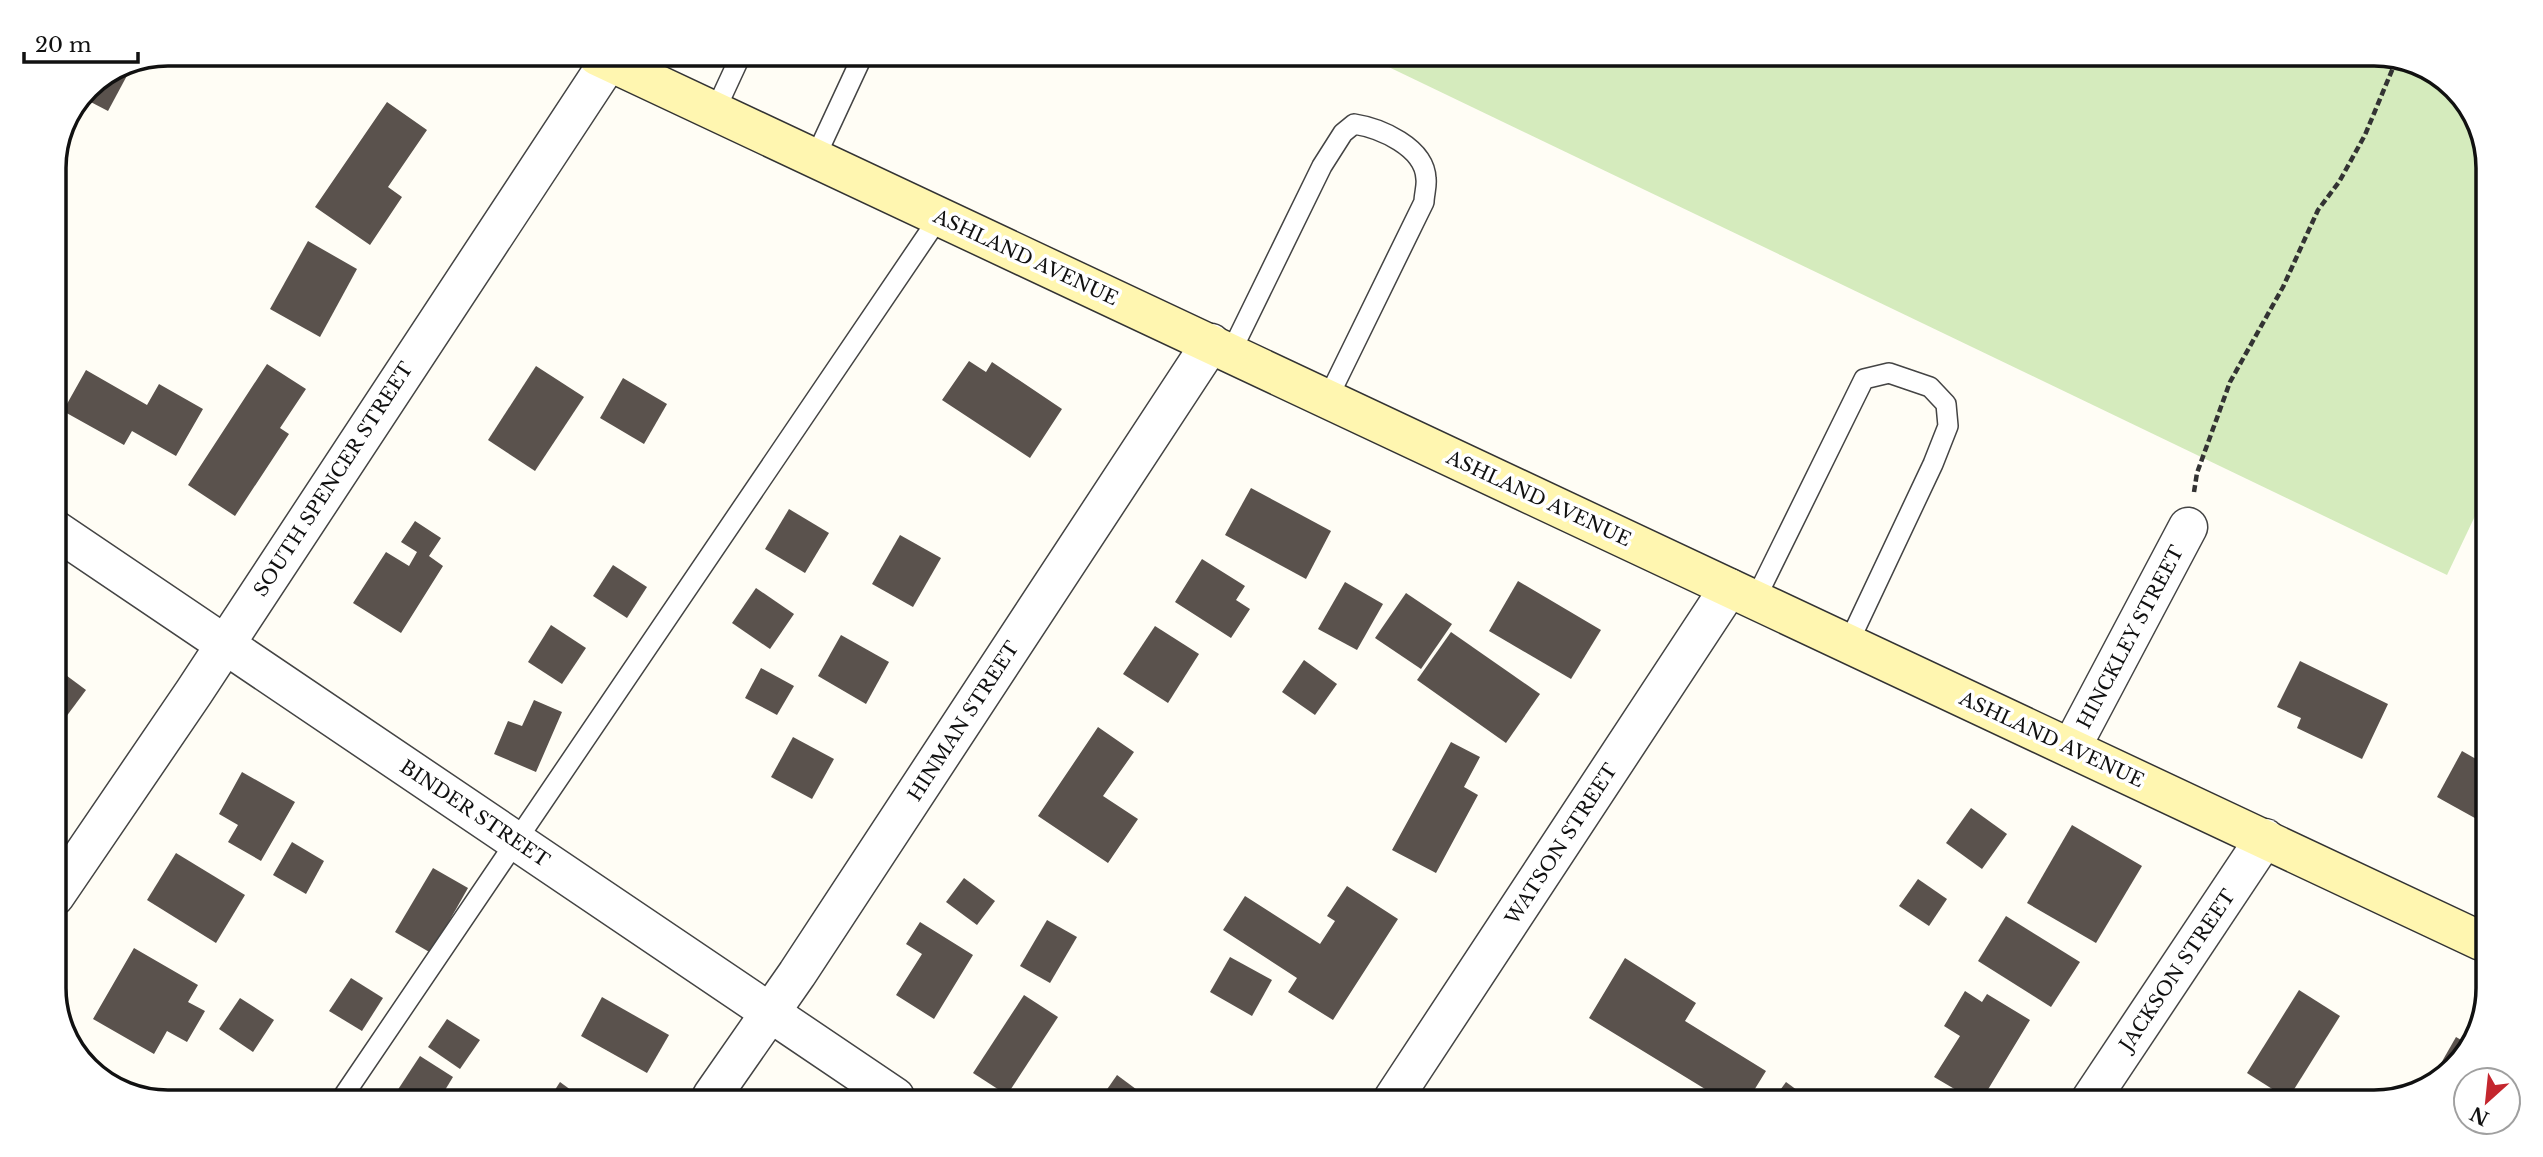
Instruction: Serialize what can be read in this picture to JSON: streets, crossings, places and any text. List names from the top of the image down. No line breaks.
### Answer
{"streets":{"street":["ASHLAND AVENUE","SOUTH SPENCER STREET","HINCKLEY STREET","HINMAN STREET","BINDER STREET","WATSON STREET","JACKSON STREET"]},"crossings":[["ASHLAND AVENUE","HINCKLEY STREET"],["ASHLAND AVENUE","HINMAN STREET"],["ASHLAND AVENUE","WATSON STREET"],["ASHLAND AVENUE","JACKSON STREET"],["SOUTH SPENCER STREET","BINDER STREET"],["HINMAN STREET","BINDER STREET"]],"scale_bar":"20 m","north":"bottom left"}
